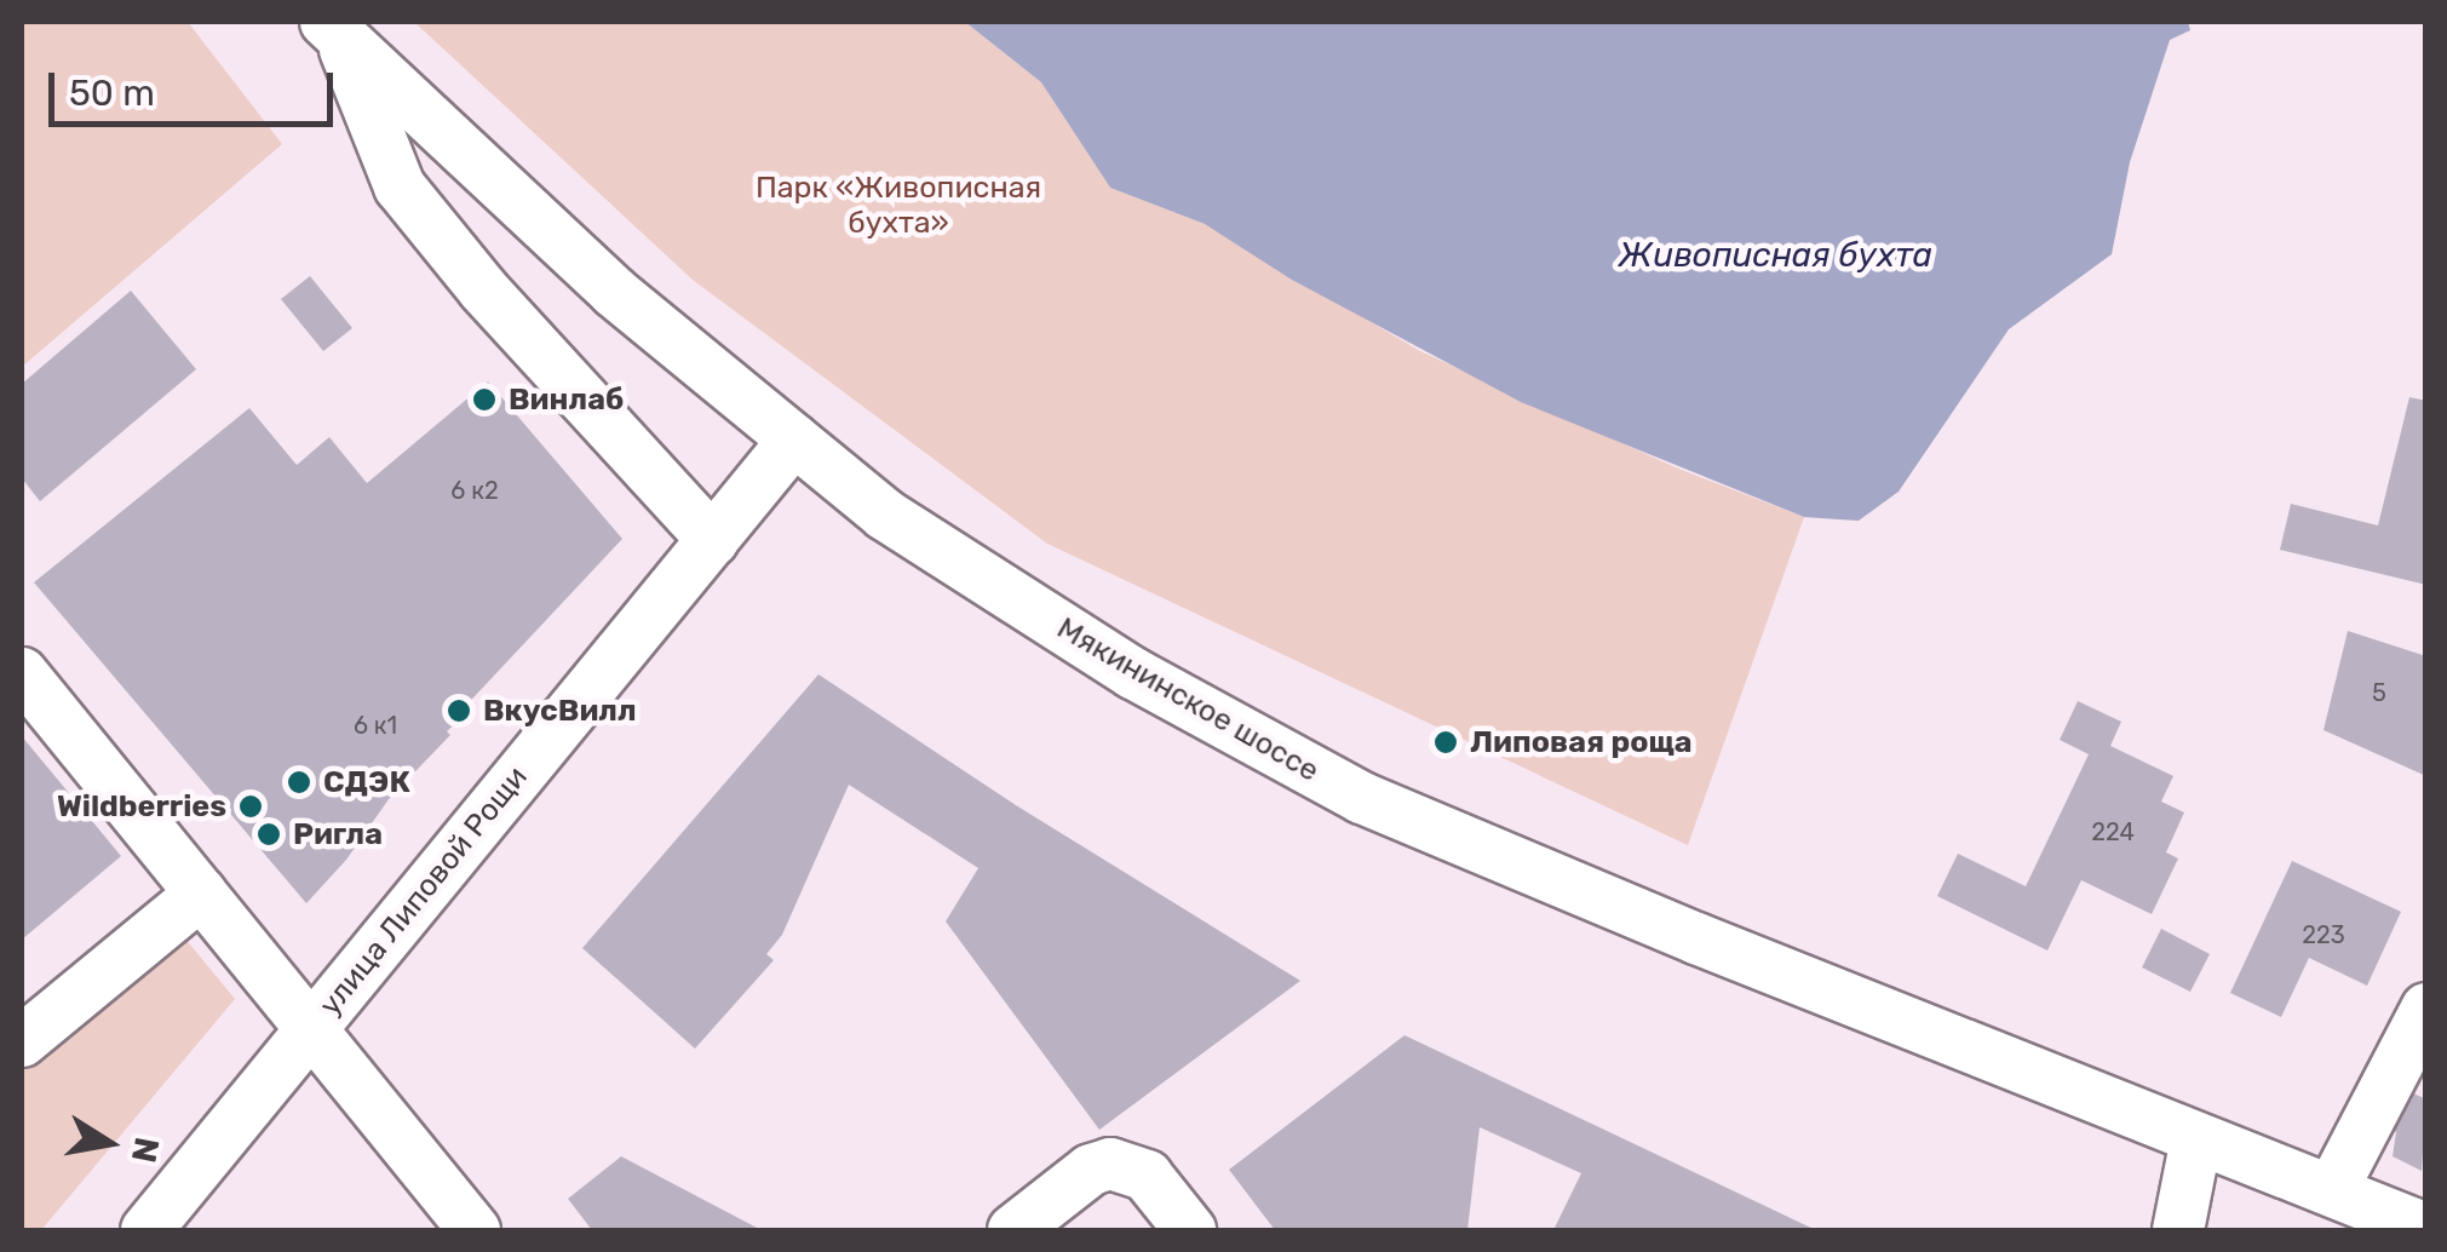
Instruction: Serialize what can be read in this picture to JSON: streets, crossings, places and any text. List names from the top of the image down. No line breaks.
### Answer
{"streets":{"street":["Мякининское шоссе","улица Липовой Рощи"]},"crossings":[["Мякининское шоссе","улица Липовой Рощи"]],"water":["Живописная бухта"],"parks":["Парк «Живописная бухта»"],"places":["Винлаб","ВкусВилл","Липовая роща","СДЭК","Wildberries","Ригла"],"house_numbers":["6 к2","5","6 к1","224","223"],"scale_bar":"50 m","north":"right"}
